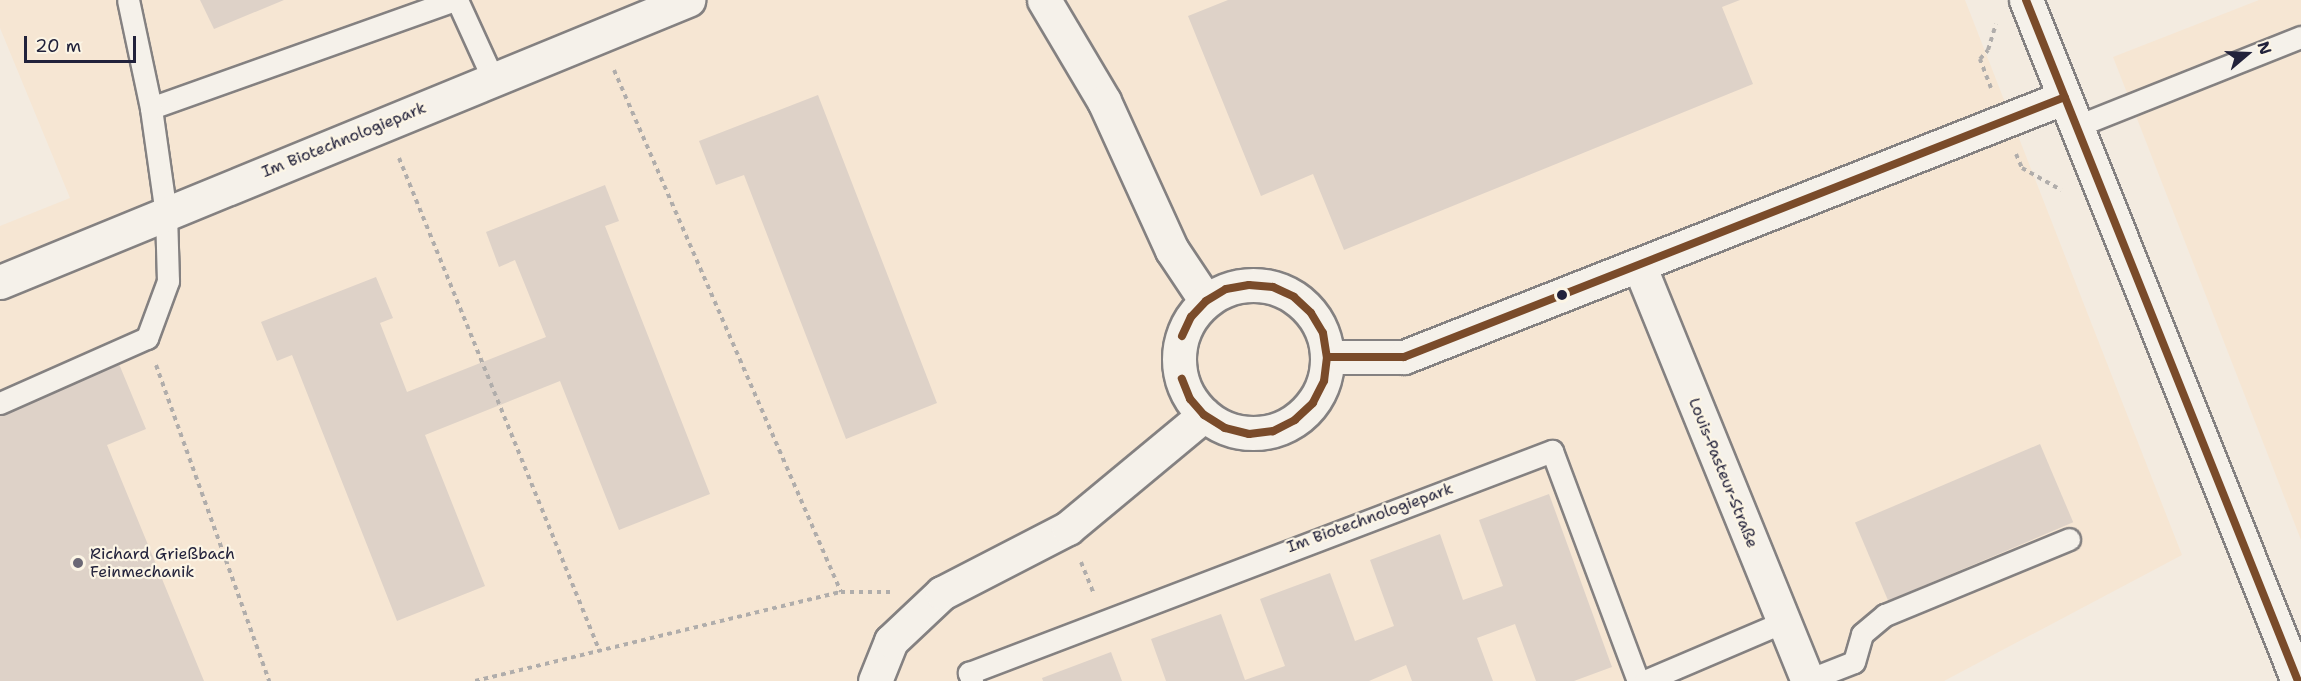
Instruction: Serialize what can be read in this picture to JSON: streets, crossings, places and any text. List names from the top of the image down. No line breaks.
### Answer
{"streets":{"street":["Im Biotechnologiepark","Louis-Pasteur-Straße"]},"places":["Richard Grießbach Feinmechanik"],"scale_bar":"20 m","north":"right"}
